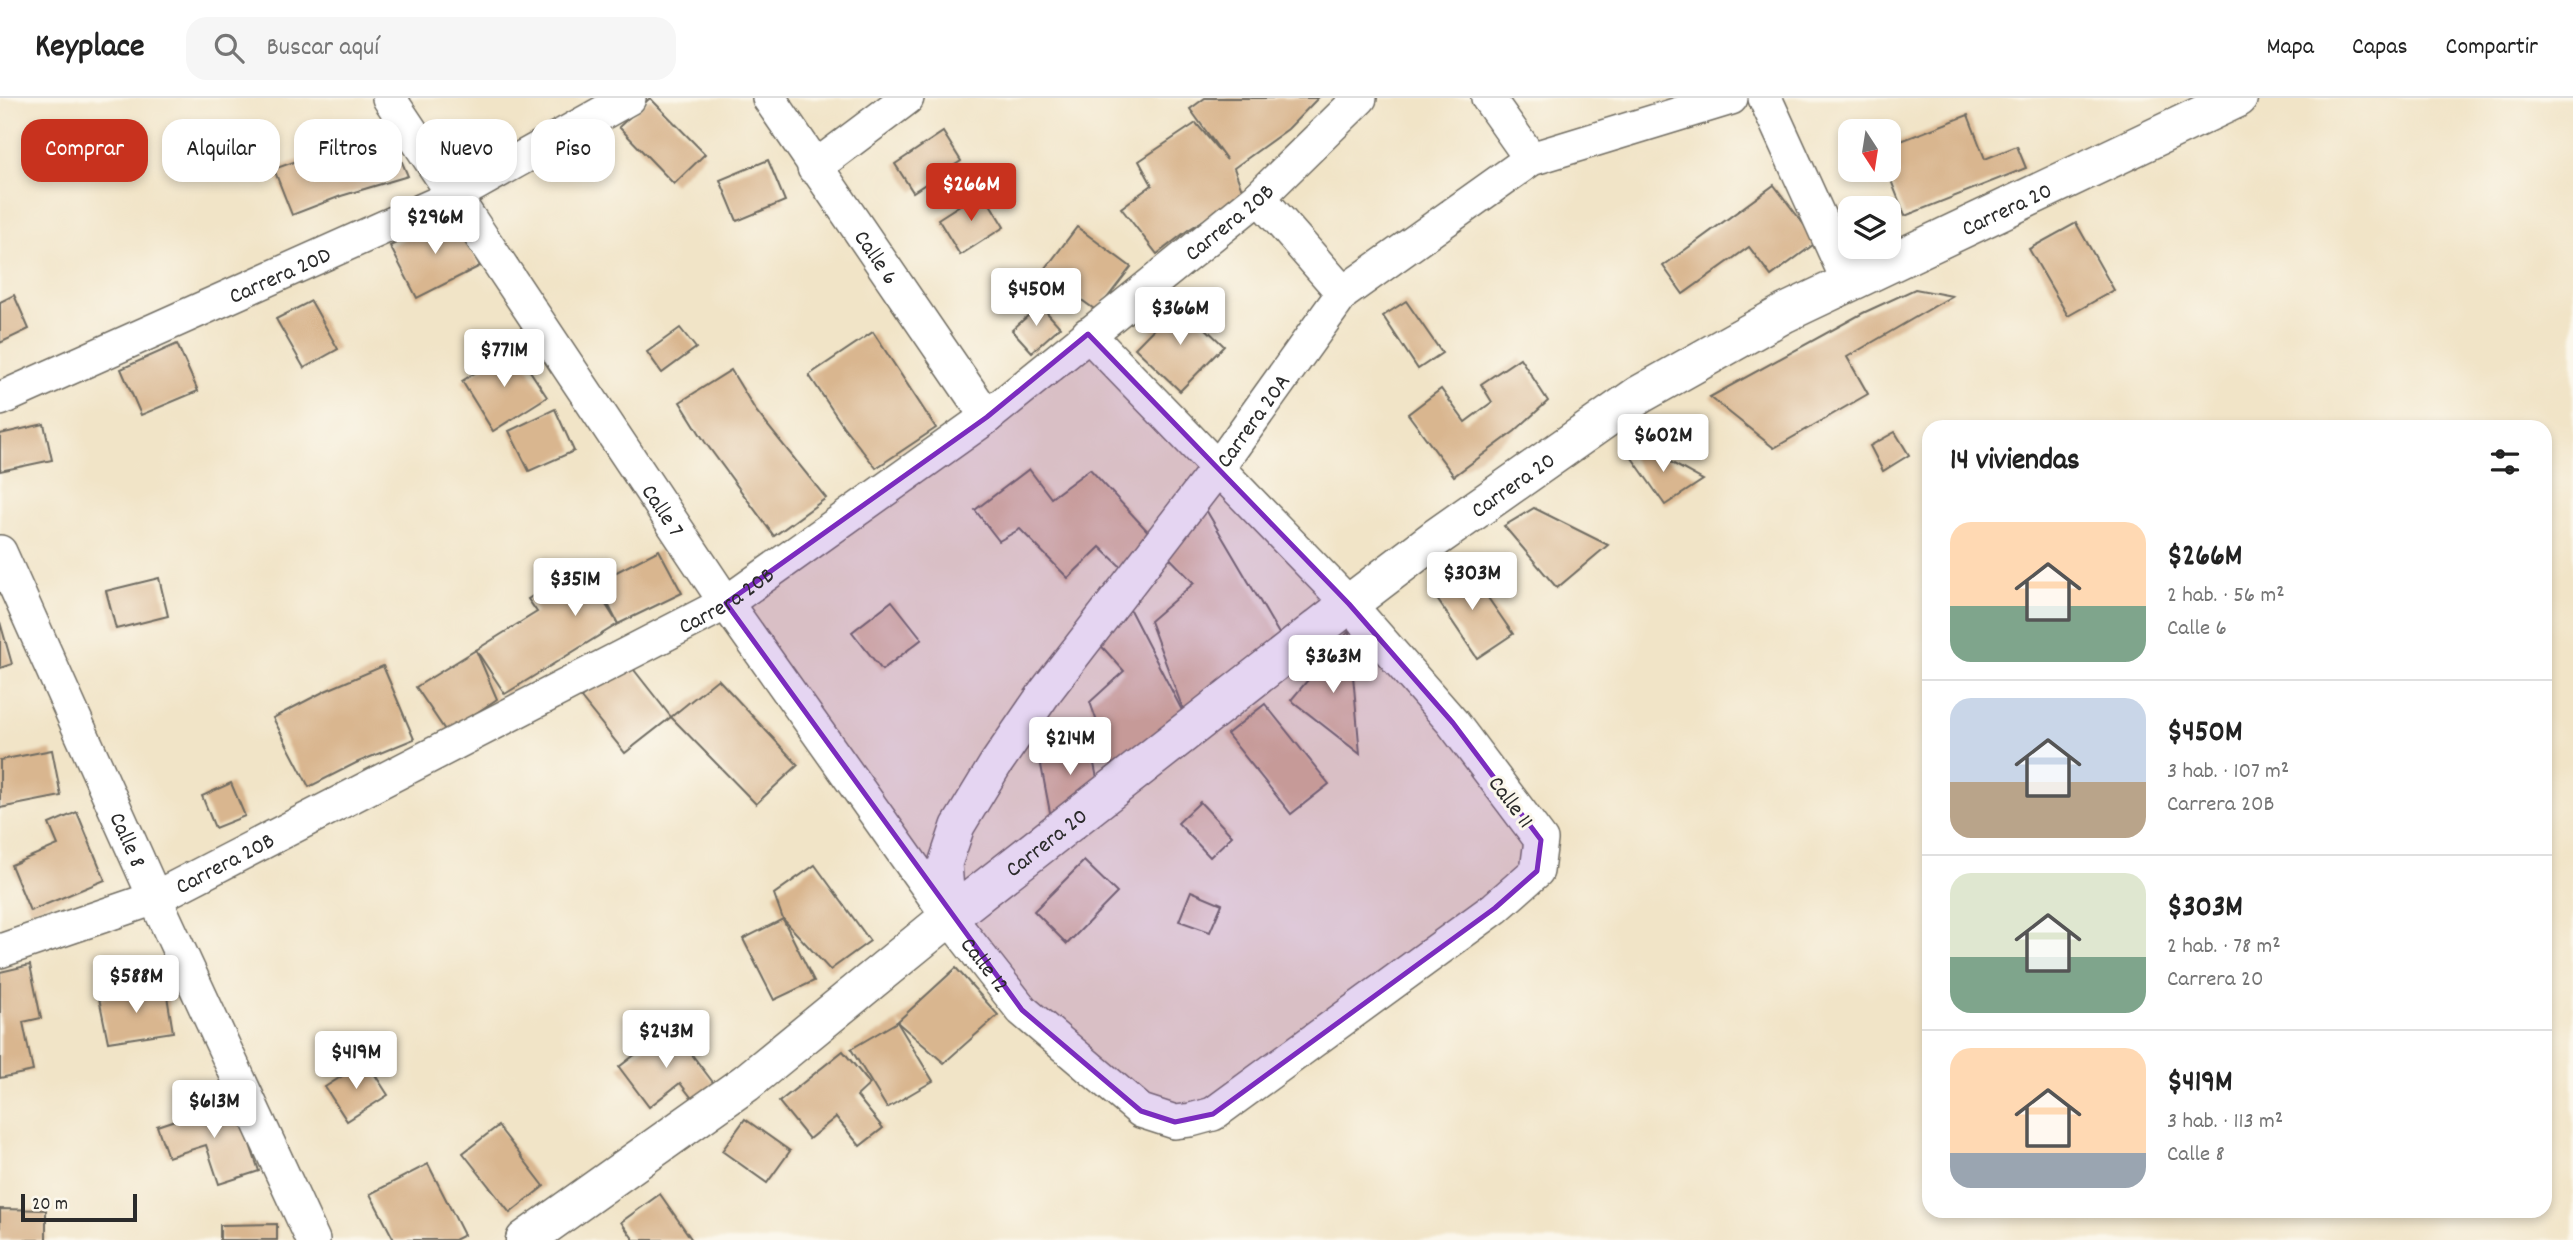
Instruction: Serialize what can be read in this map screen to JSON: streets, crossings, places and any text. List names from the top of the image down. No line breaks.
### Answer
{"streets":{"street":["Carrera 20","Carrera 20B","Calle 6","Carrera 20D","Carrera 20A","Calle 7","Calle 11","Calle 8","Calle 12"]},"crossings":[["Carrera 20","Carrera 20A"],["Carrera 20","Calle 7"],["Carrera 20","Calle 11"],["Carrera 20","Calle 12"],["Carrera 20B","Calle 6"],["Carrera 20B","Calle 7"],["Carrera 20B","Calle 11"],["Carrera 20B","Calle 8"],["Carrera 20D","Calle 7"],["Carrera 20A","Calle 7"],["Carrera 20A","Calle 11"],["Carrera 20A","Calle 12"],["Calle 7","Calle 12"],["Calle 11","Calle 12"]],"scale_bar":"20 m","north":"bottom","page":{"header":"Keyplace","search":"Buscar aquí","nav":["Mapa","Capas","Compartir"],"chip":["Comprar","Alquilar","Filtros","Nuevo","Piso"],"price":["$266M","$296M","$450M","$366M","$771M","$602M","$303M","$351M","$363M","$214M","$588M","$243M","$419M","$613M"],"heading":"14 viviendas","list":[{"name":"$266M","note":"2 hab. · 56 m² · Calle 6"},{"name":"$450M","note":"3 hab. · 107 m² · Carrera 20B"},{"name":"$303M","note":"2 hab. · 78 m² · Carrera 20"},{"name":"$419M","note":"3 hab. · 113 m² · Calle 8"}],"scale":"20 m"}}
